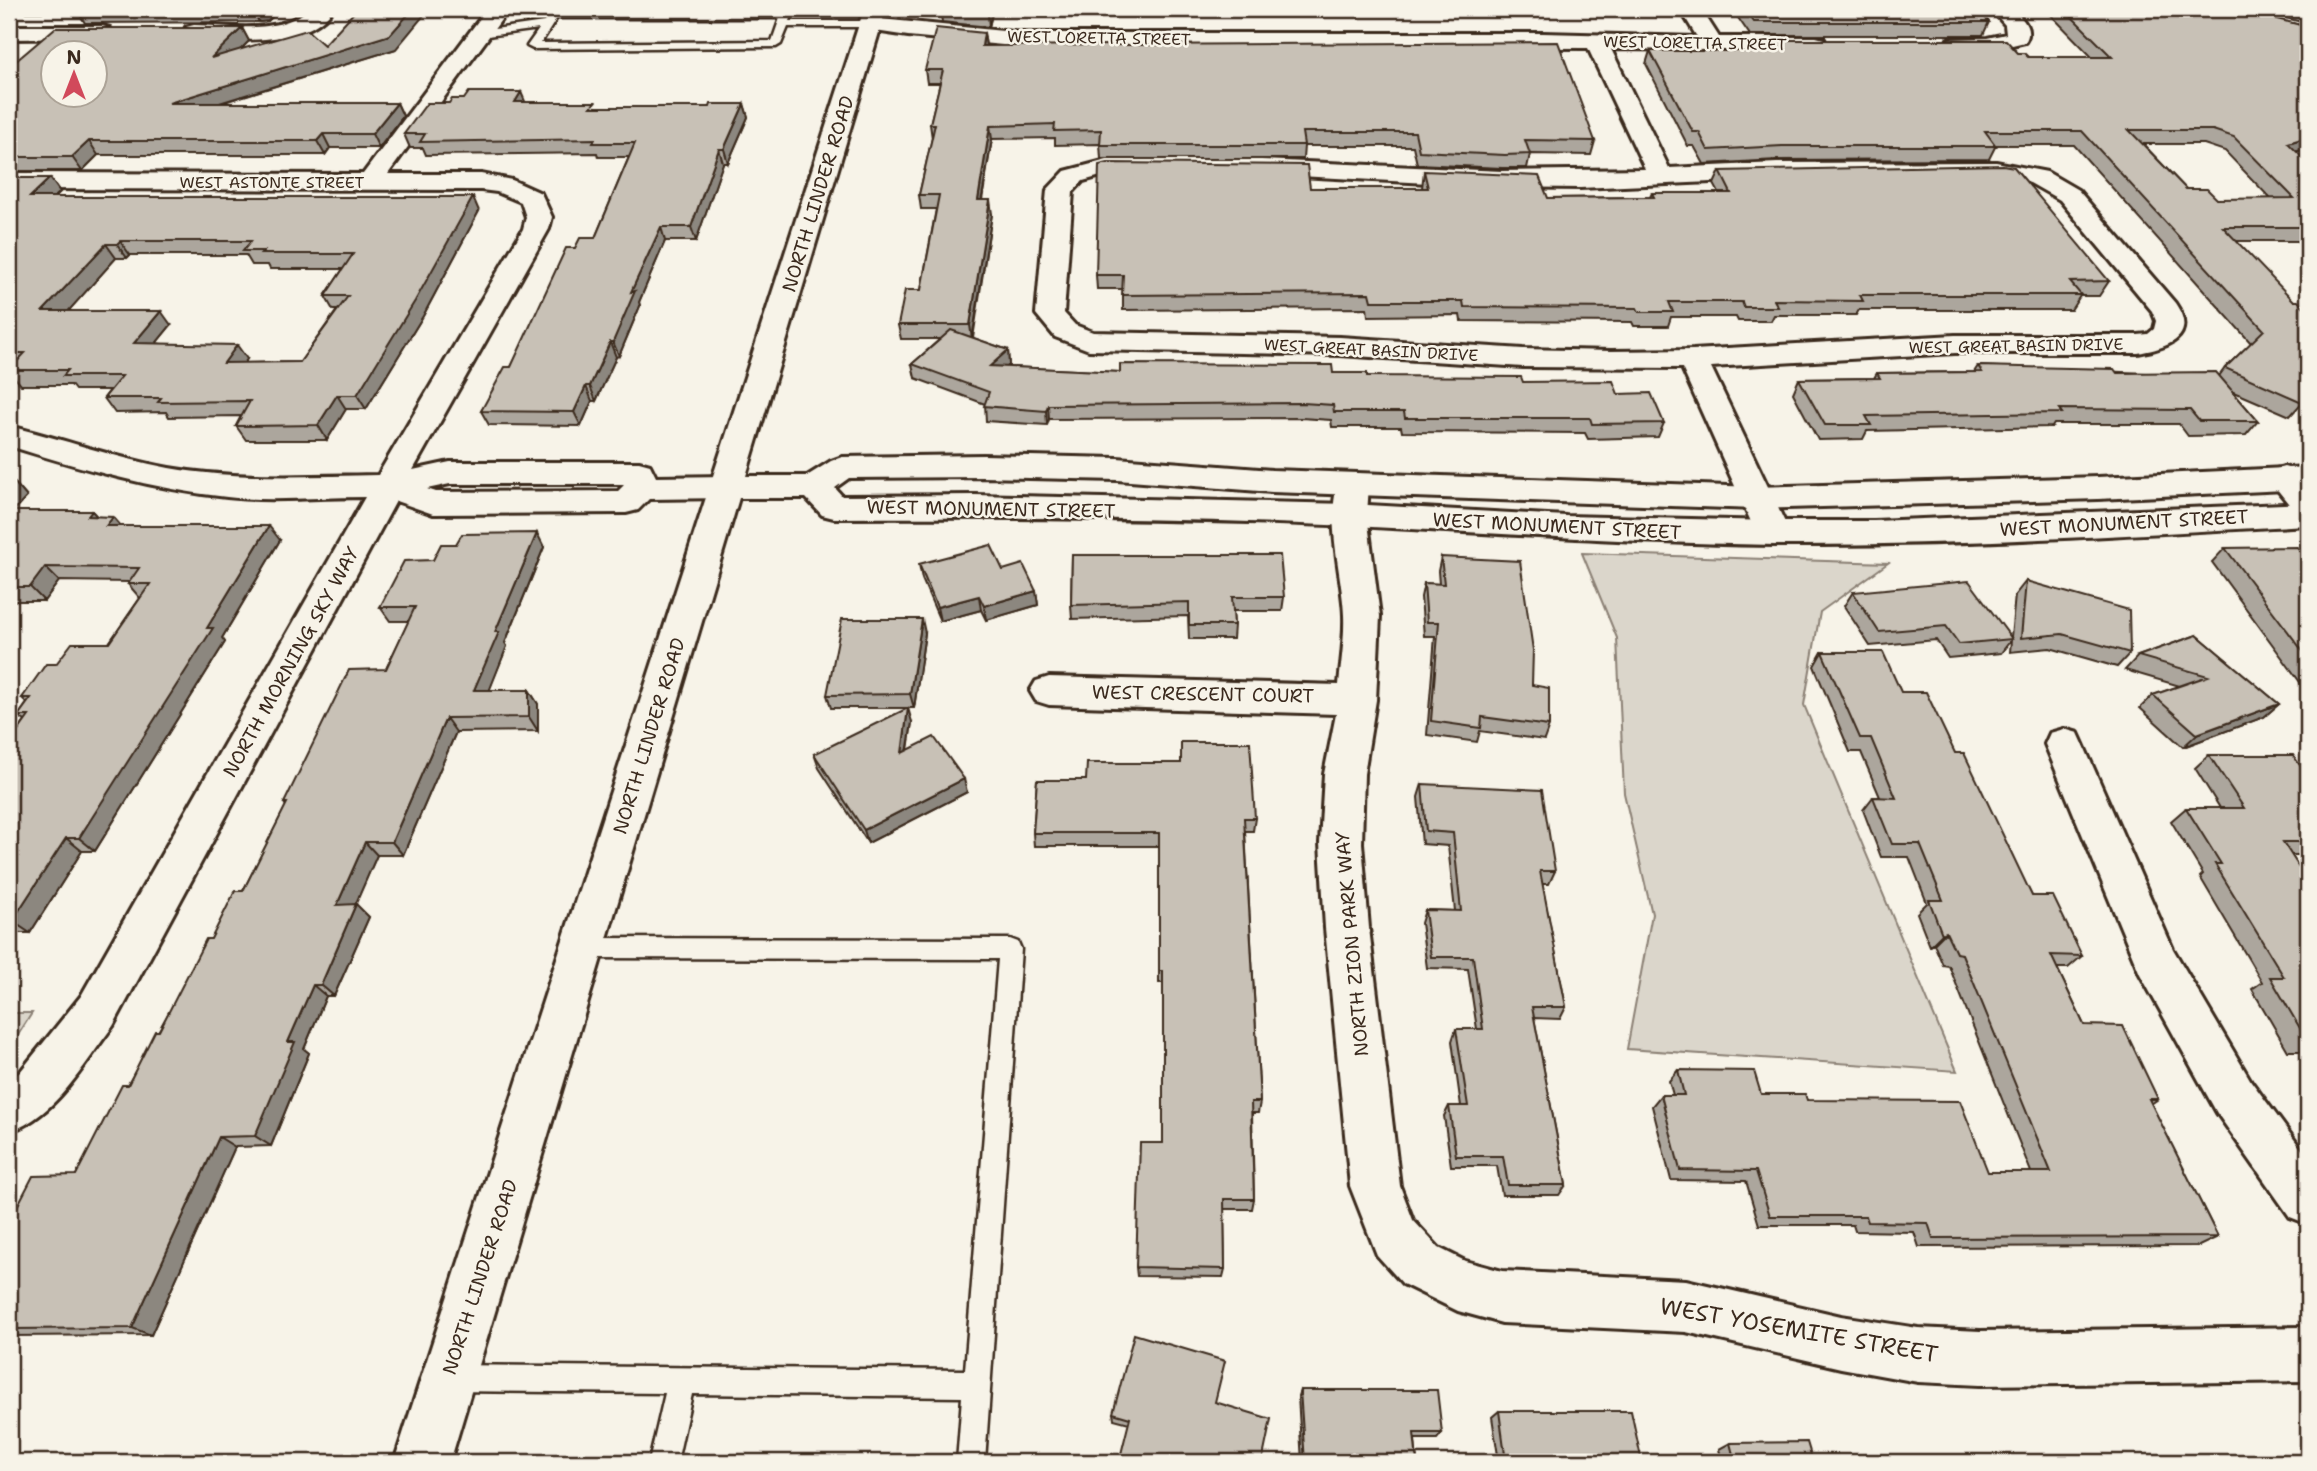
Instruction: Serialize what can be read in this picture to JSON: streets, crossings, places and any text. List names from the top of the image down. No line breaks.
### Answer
{"streets":{"street":["WEST LORETTA STREET","WEST ASTONTE STREET","NORTH LINDER ROAD","WEST GREAT BASIN DRIVE","WEST MONUMENT STREET","NORTH MORNING SKY WAY","WEST CRESCENT COURT","NORTH ZION PARK WAY","WEST YOSEMITE STREET"]},"crossings":[["WEST LORETTA STREET","NORTH LINDER ROAD"],["WEST ASTONTE STREET","NORTH MORNING SKY WAY"],["NORTH LINDER ROAD","WEST MONUMENT STREET"],["WEST MONUMENT STREET","NORTH MORNING SKY WAY"],["WEST MONUMENT STREET","NORTH ZION PARK WAY"],["WEST CRESCENT COURT","NORTH ZION PARK WAY"],["NORTH ZION PARK WAY","WEST YOSEMITE STREET"]],"north":"top"}
